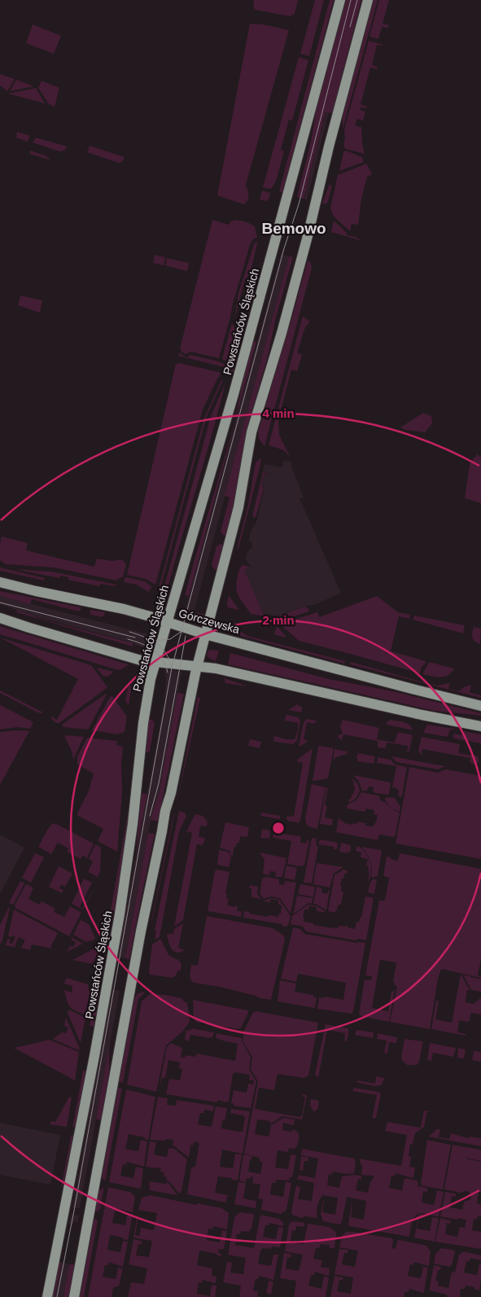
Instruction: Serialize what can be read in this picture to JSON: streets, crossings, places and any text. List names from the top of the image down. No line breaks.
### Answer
{"streets":{"main road":["Powstańców Śląskich","Górczewska"]},"crossings":[["Powstańców Śląskich","Górczewska"]],"districts":["Bemowo"],"rings":["4 min","2 min"]}
